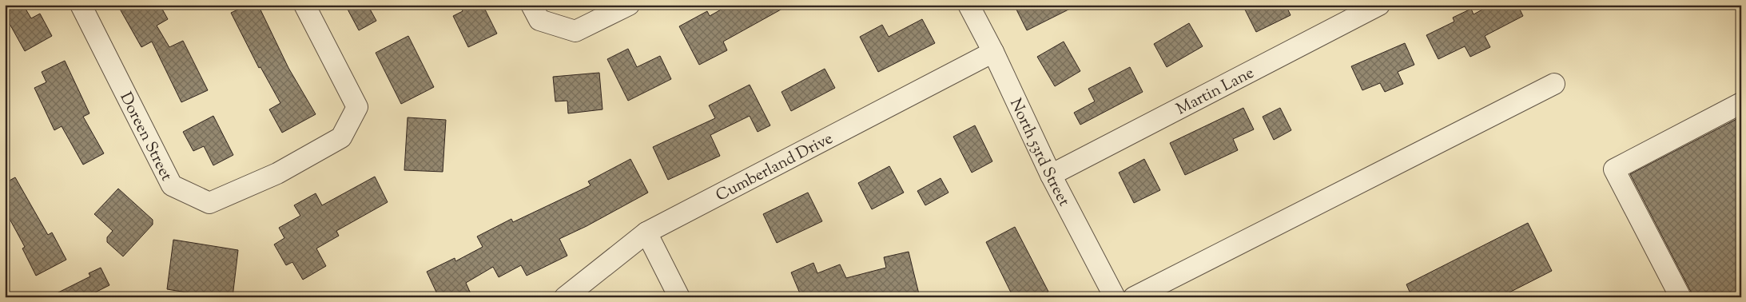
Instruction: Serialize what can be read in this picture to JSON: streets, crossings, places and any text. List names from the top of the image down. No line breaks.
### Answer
{"streets":{"street":["Martin Lane","Doreen Street","North 53rd Street","Cumberland Drive"]},"crossings":[["Martin Lane","North 53rd Street"],["North 53rd Street","Cumberland Drive"]]}
